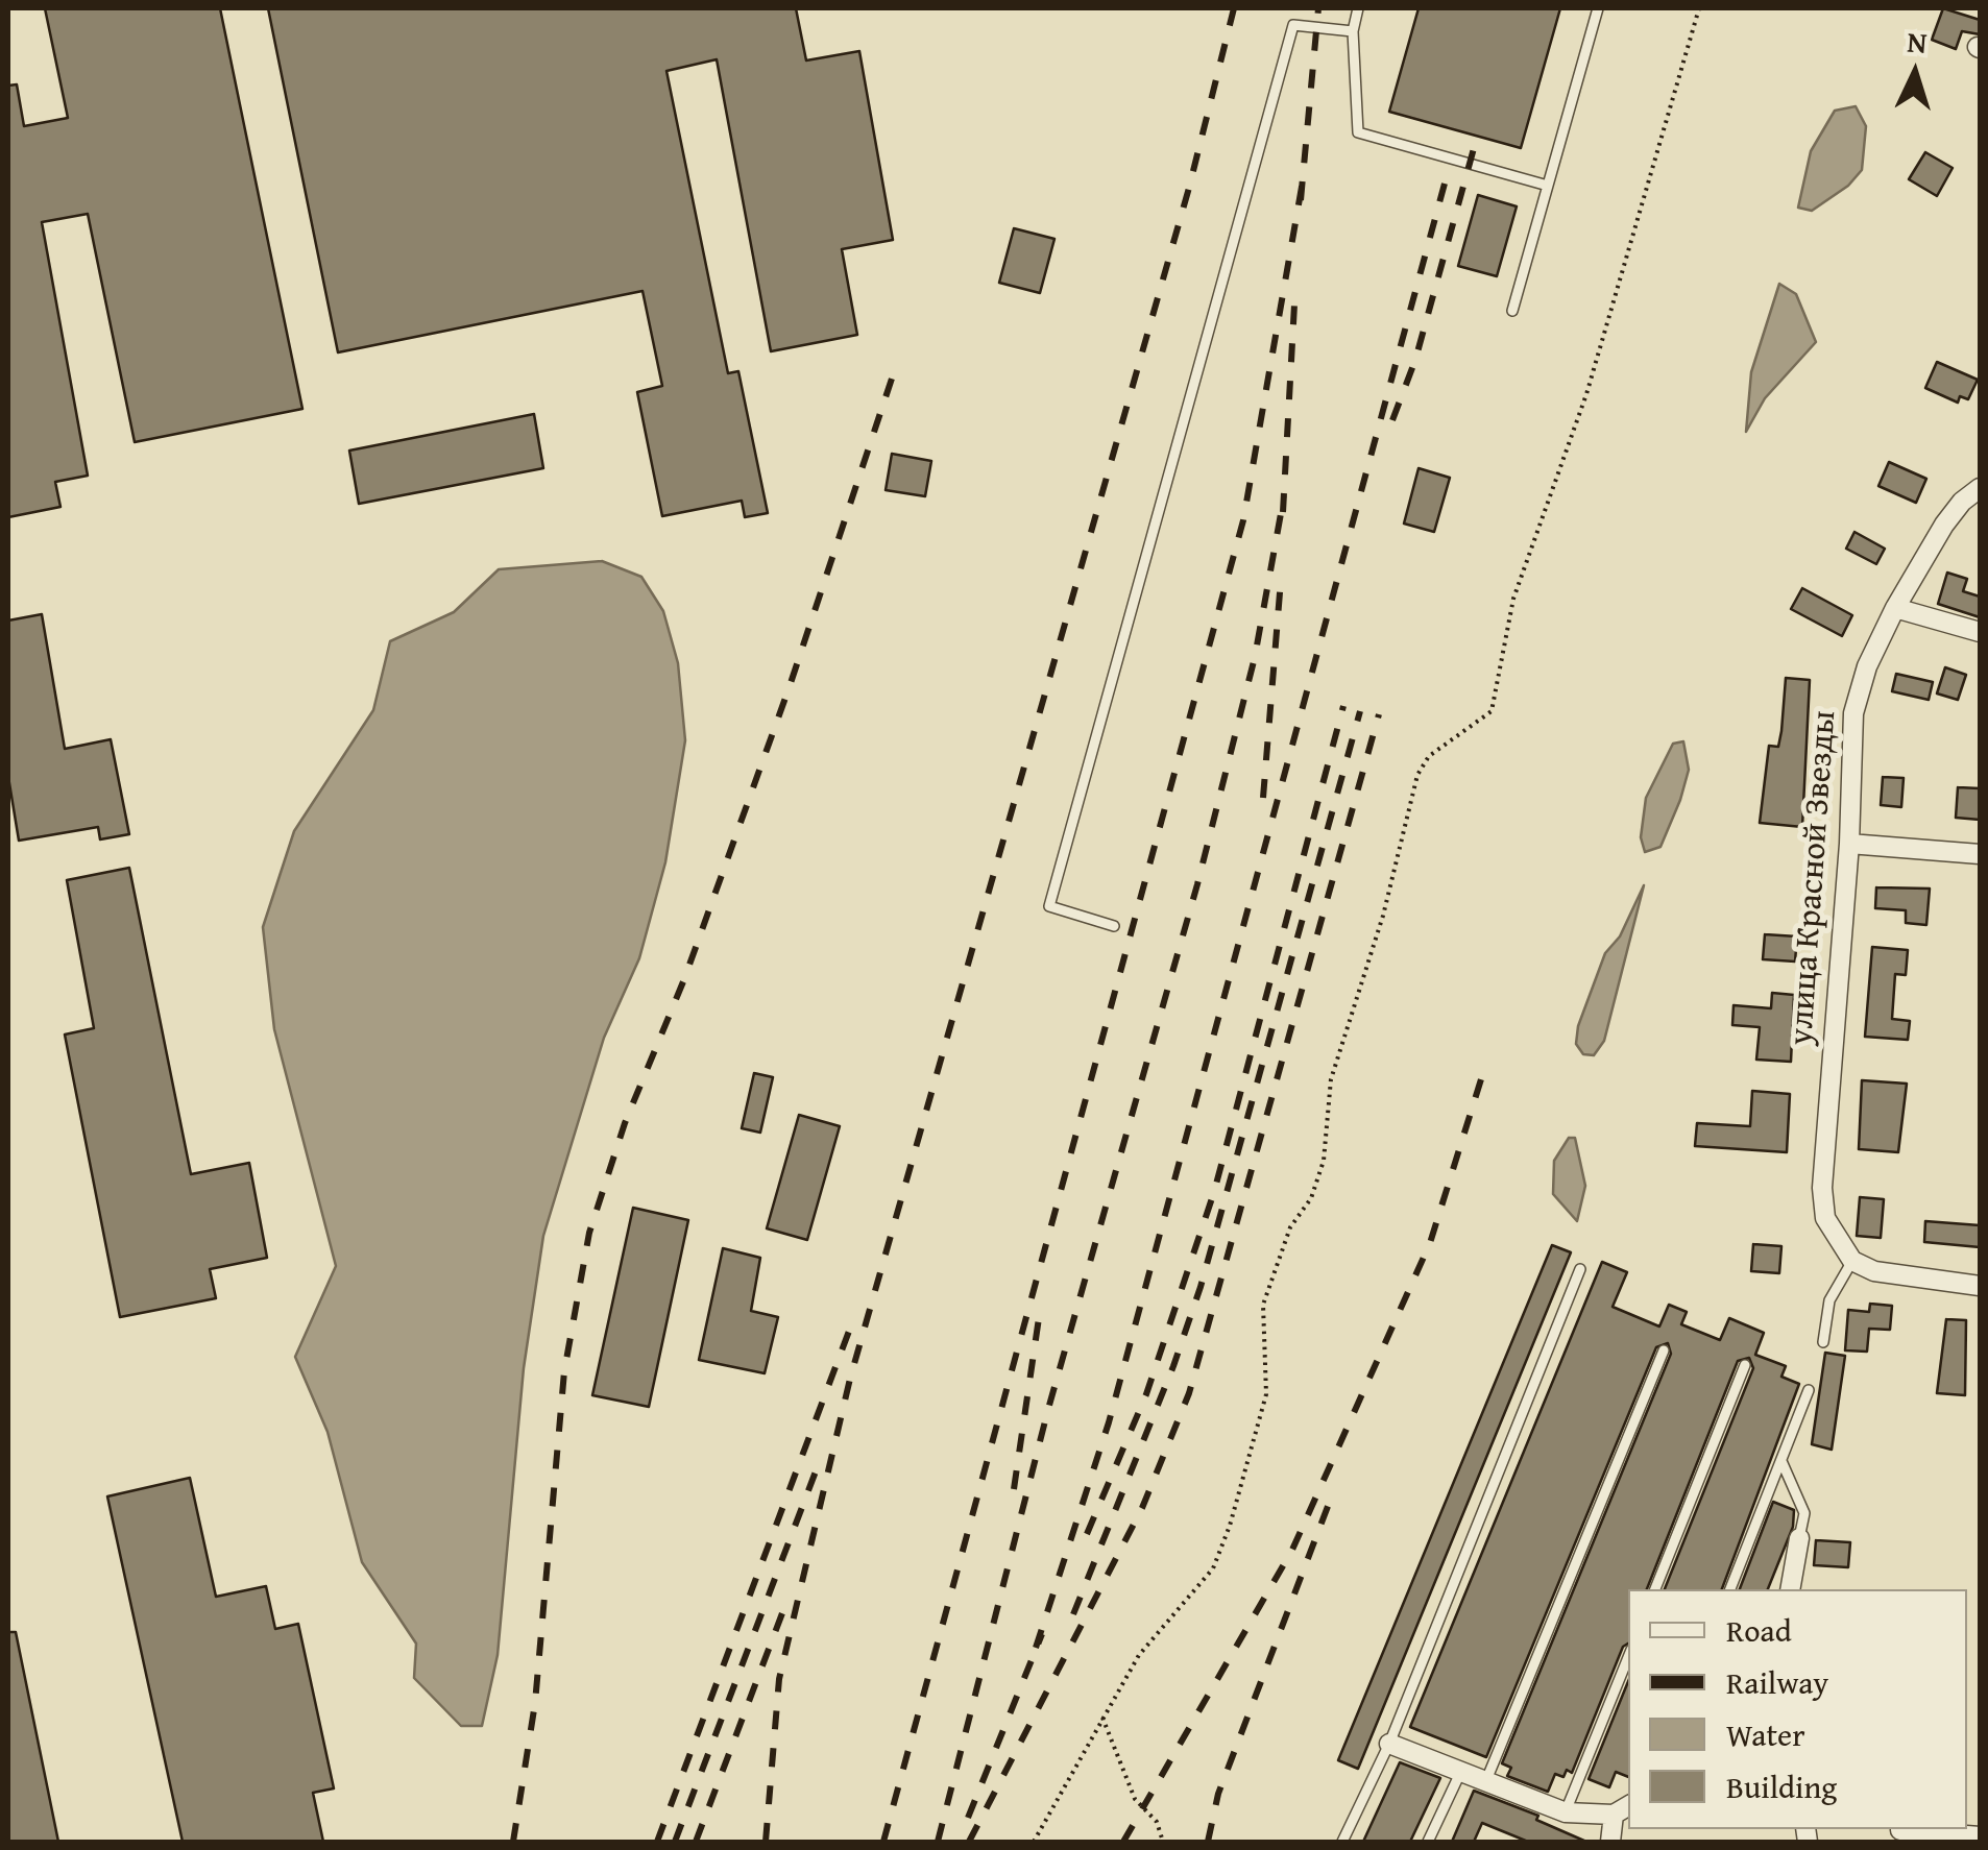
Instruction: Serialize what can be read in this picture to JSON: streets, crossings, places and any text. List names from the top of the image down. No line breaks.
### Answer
{"streets":{"street":["улица Красной Звезды"]},"legend":["Road","Railway","Water","Building"],"north":"top"}
